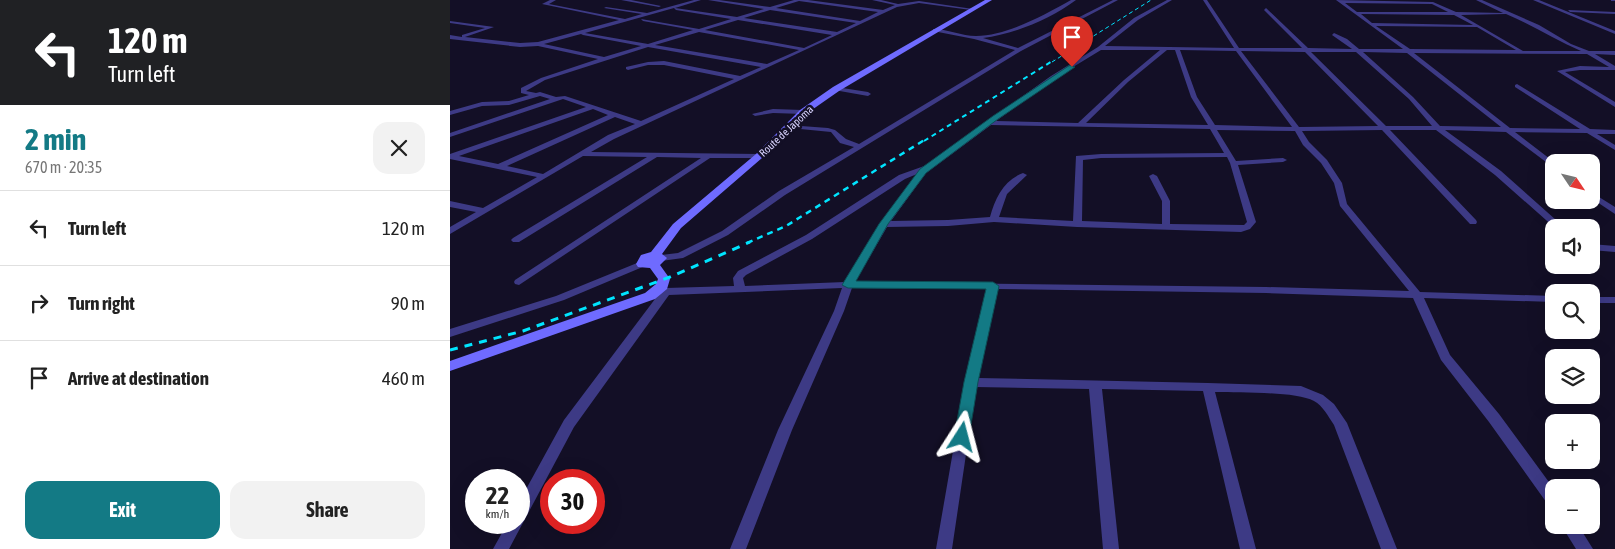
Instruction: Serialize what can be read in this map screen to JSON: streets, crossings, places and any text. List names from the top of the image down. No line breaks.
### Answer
{"streets":{"street":["Route de Japoma"]},"north":"bottom right","page":{"turn":["120 m","Turn left"],"heading":["2 min","670 m · 20:35"],"map_buttons":["+","−"],"list":[{"name":"Turn left","value":"120 m"},{"name":"Turn right","value":"90 m"},{"name":"Arrive at destination","value":"460 m"}],"speed":"22 km/h","limit":"30","buttons":["Exit","Share"]}}
